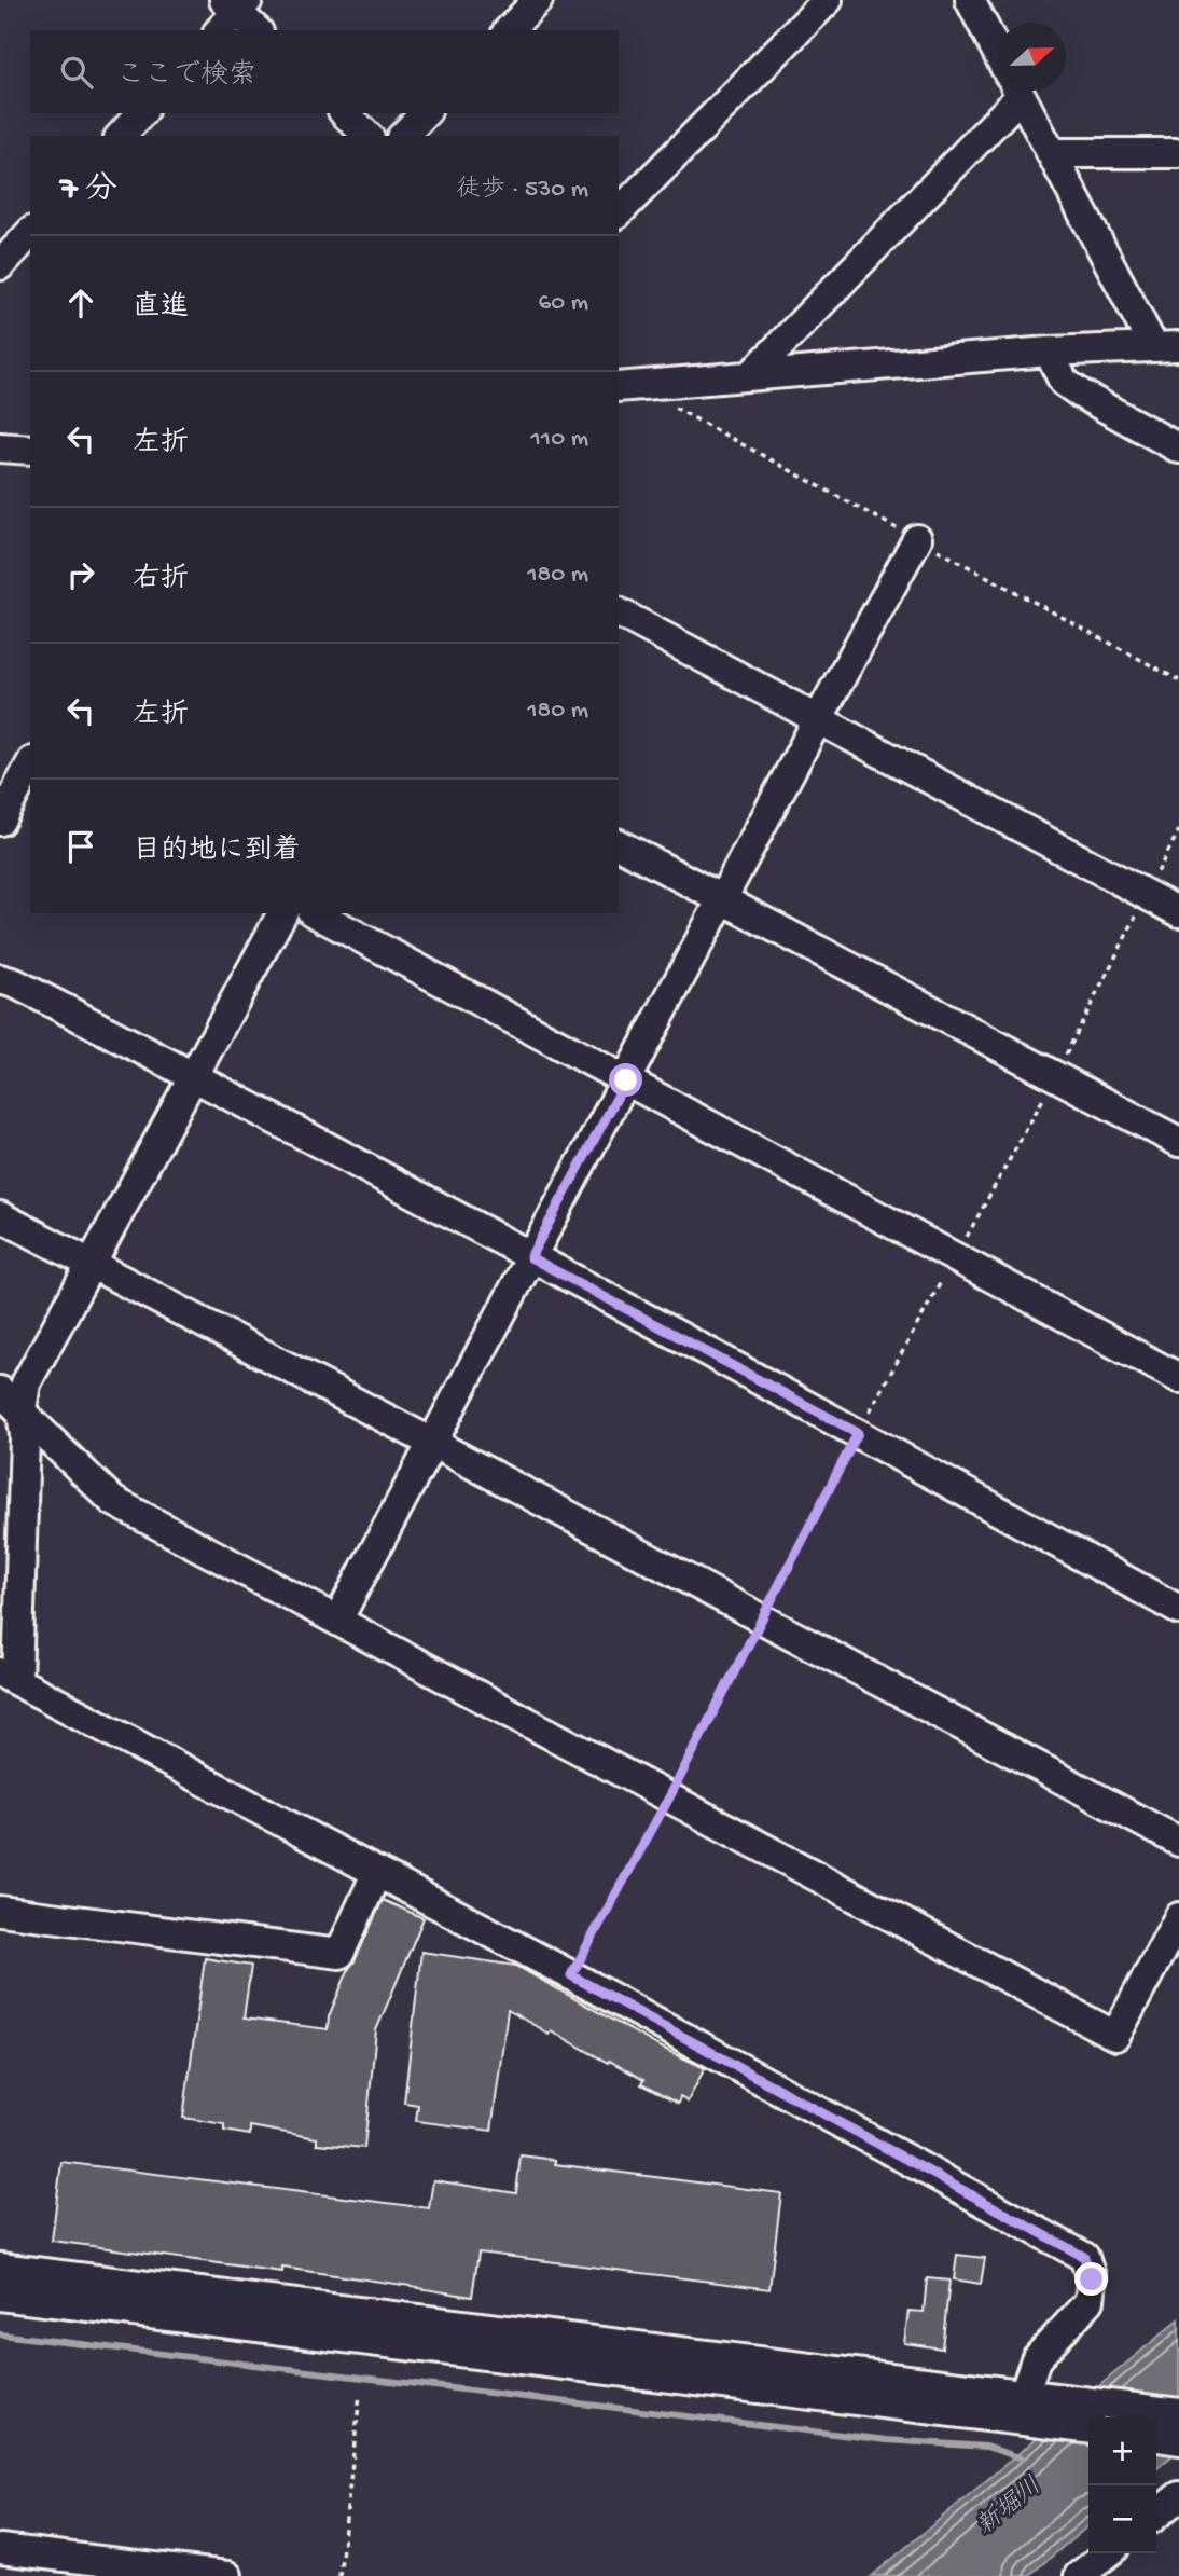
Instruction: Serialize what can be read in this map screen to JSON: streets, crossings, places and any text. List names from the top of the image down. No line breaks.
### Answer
{"water":["新堀川"],"north":"right","page":{"search":"ここで検索","heading":["7 分","徒歩 · 530 m"],"list":[["直進","60 m"],["左折","110 m"],["右折","180 m"],["左折","180 m"],"目的地に到着"],"map_buttons":["+","−"]}}
